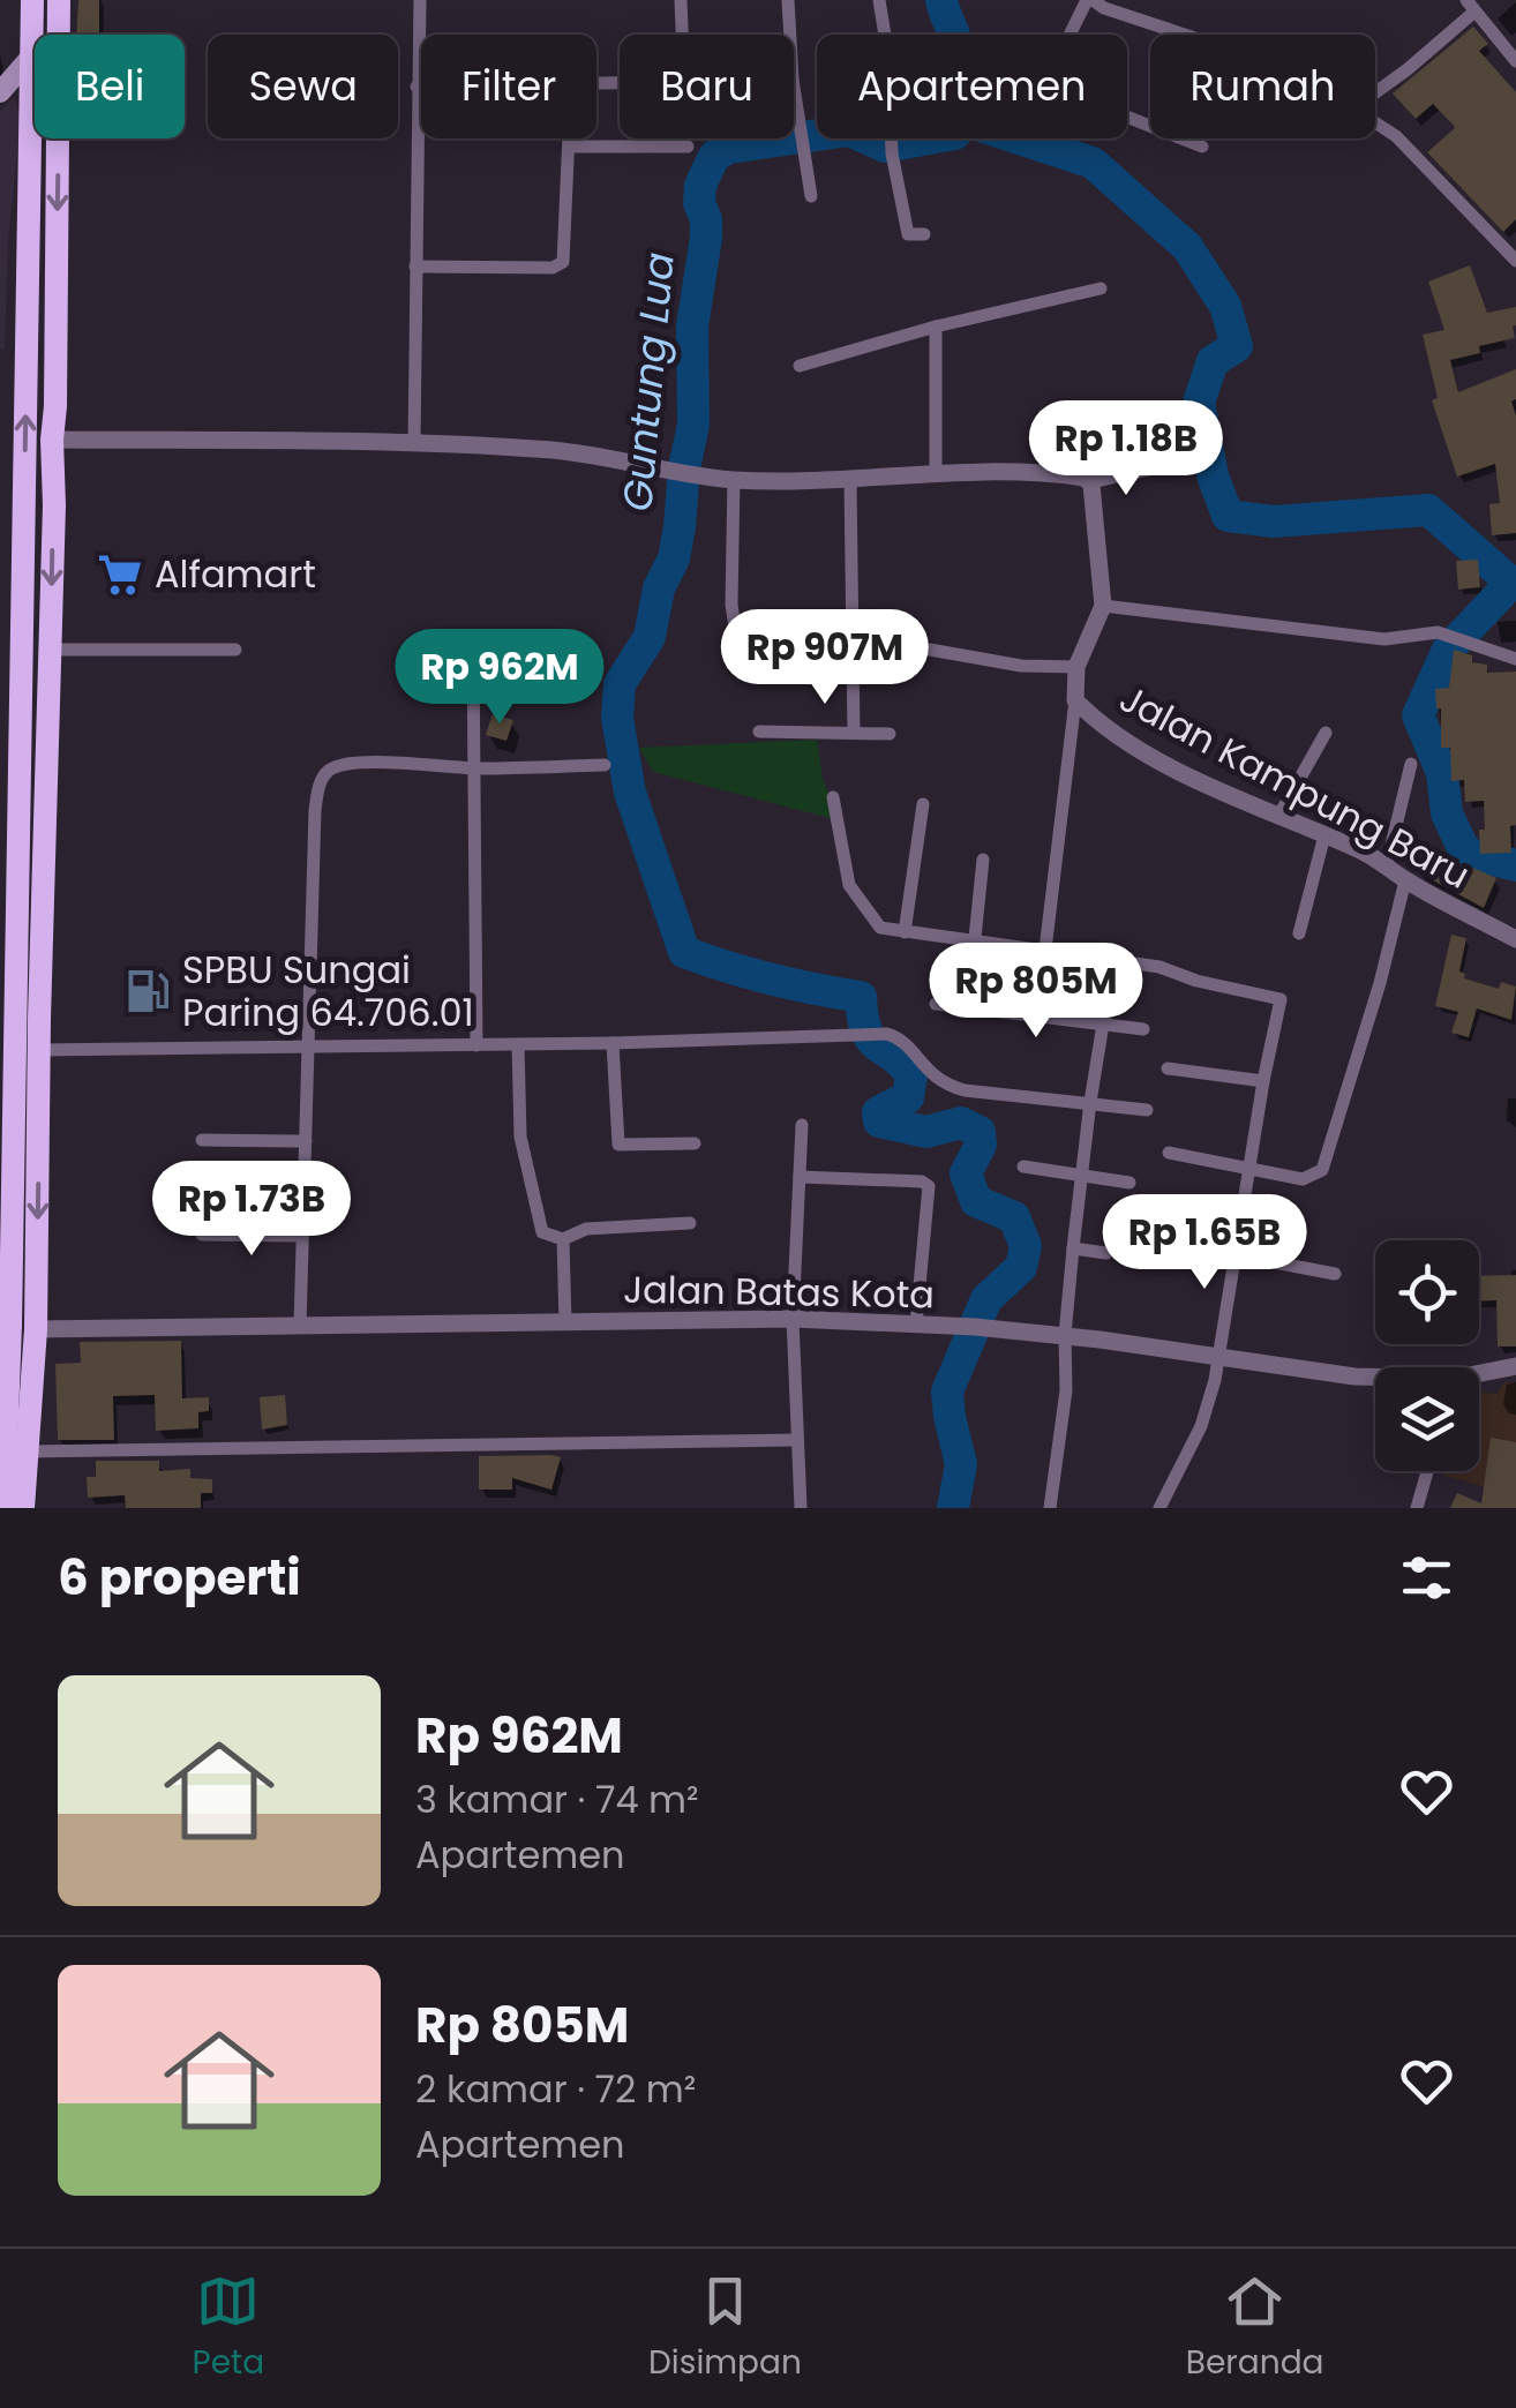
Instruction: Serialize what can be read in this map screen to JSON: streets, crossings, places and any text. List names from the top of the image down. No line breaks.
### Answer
{"streets":{"street":["Jalan Kampung Baru","Jalan Batas Kota"]},"water":["Guntung Lua"],"places":{"supermarket":["Alfamart"],"fuel station":["SPBU Sungai Paring 64.706.01"]},"page":{"chip":["Beli","Sewa","Filter","Baru","Apartemen","Rumah"],"price":["Rp 1.18B","Rp 907M","Rp 962M","Rp 805M","Rp 1.73B","Rp 1.65B"],"heading":"6 properti","list":[{"name":"Rp 962M","note":"3 kamar · 74 m² · Apartemen"},{"name":"Rp 805M","note":"2 kamar · 72 m² · Apartemen"}],"tabs":["Peta","Disimpan","Beranda"]}}
